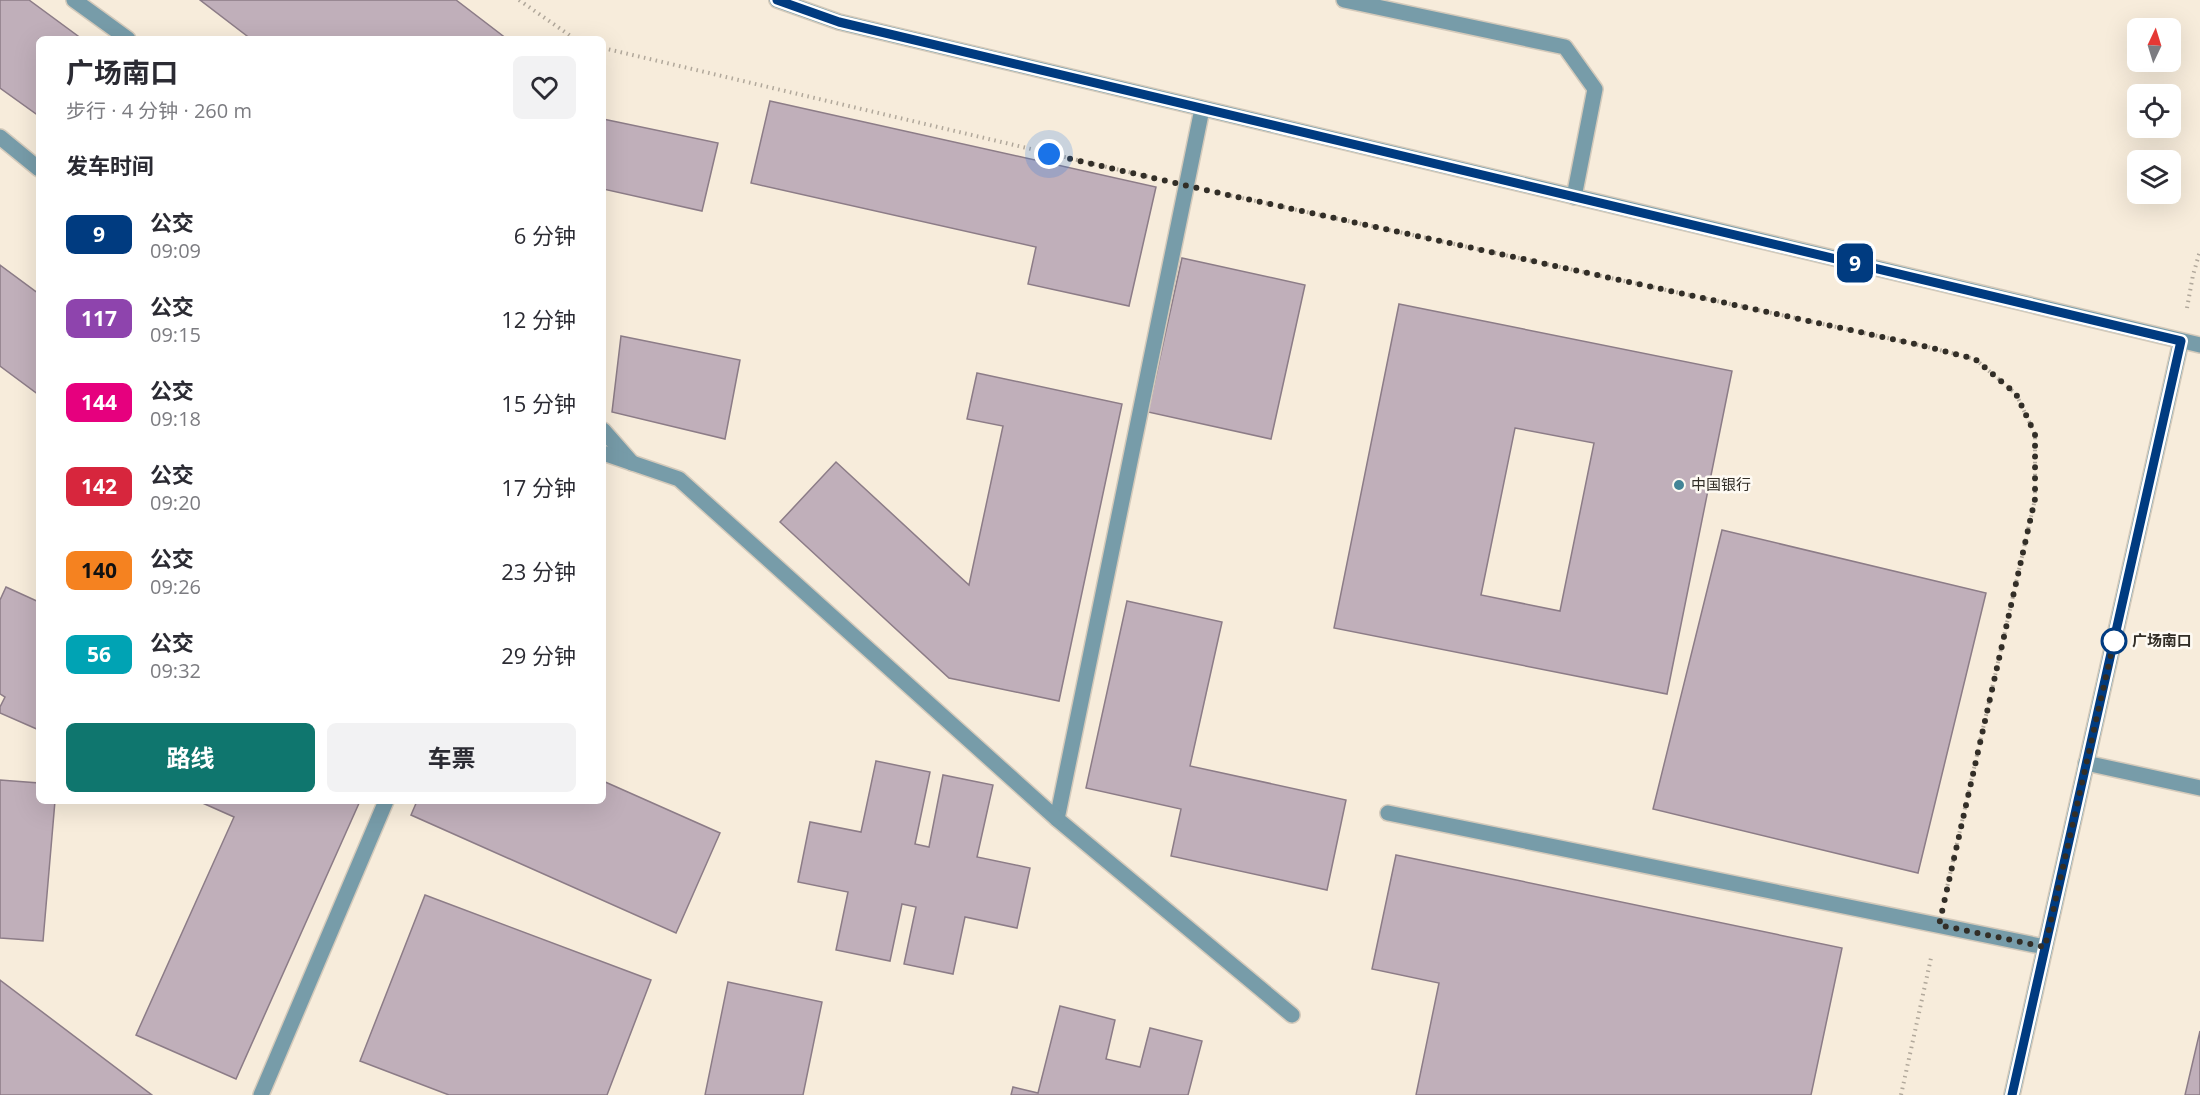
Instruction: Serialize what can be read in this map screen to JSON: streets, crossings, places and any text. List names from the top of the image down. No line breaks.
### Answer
{"places":["中国银行","广场南口"],"lines":["bus line 9"],"north":"top","page":{"on_map":"9","heading":[["广场南口","步行 · 4 分钟 · 260 m"],"发车时间"],"list":[{"mark":"9","name":"公交","note":"09:09","value":"6 分钟"},{"mark":"117","name":"公交","note":"09:15","value":"12 分钟"},{"mark":"144","name":"公交","note":"09:18","value":"15 分钟"},{"mark":"142","name":"公交","note":"09:20","value":"17 分钟"},{"mark":"140","name":"公交","note":"09:26","value":"23 分钟"},{"mark":"56","name":"公交","note":"09:32","value":"29 分钟"}],"buttons":["路线","车票"]}}
